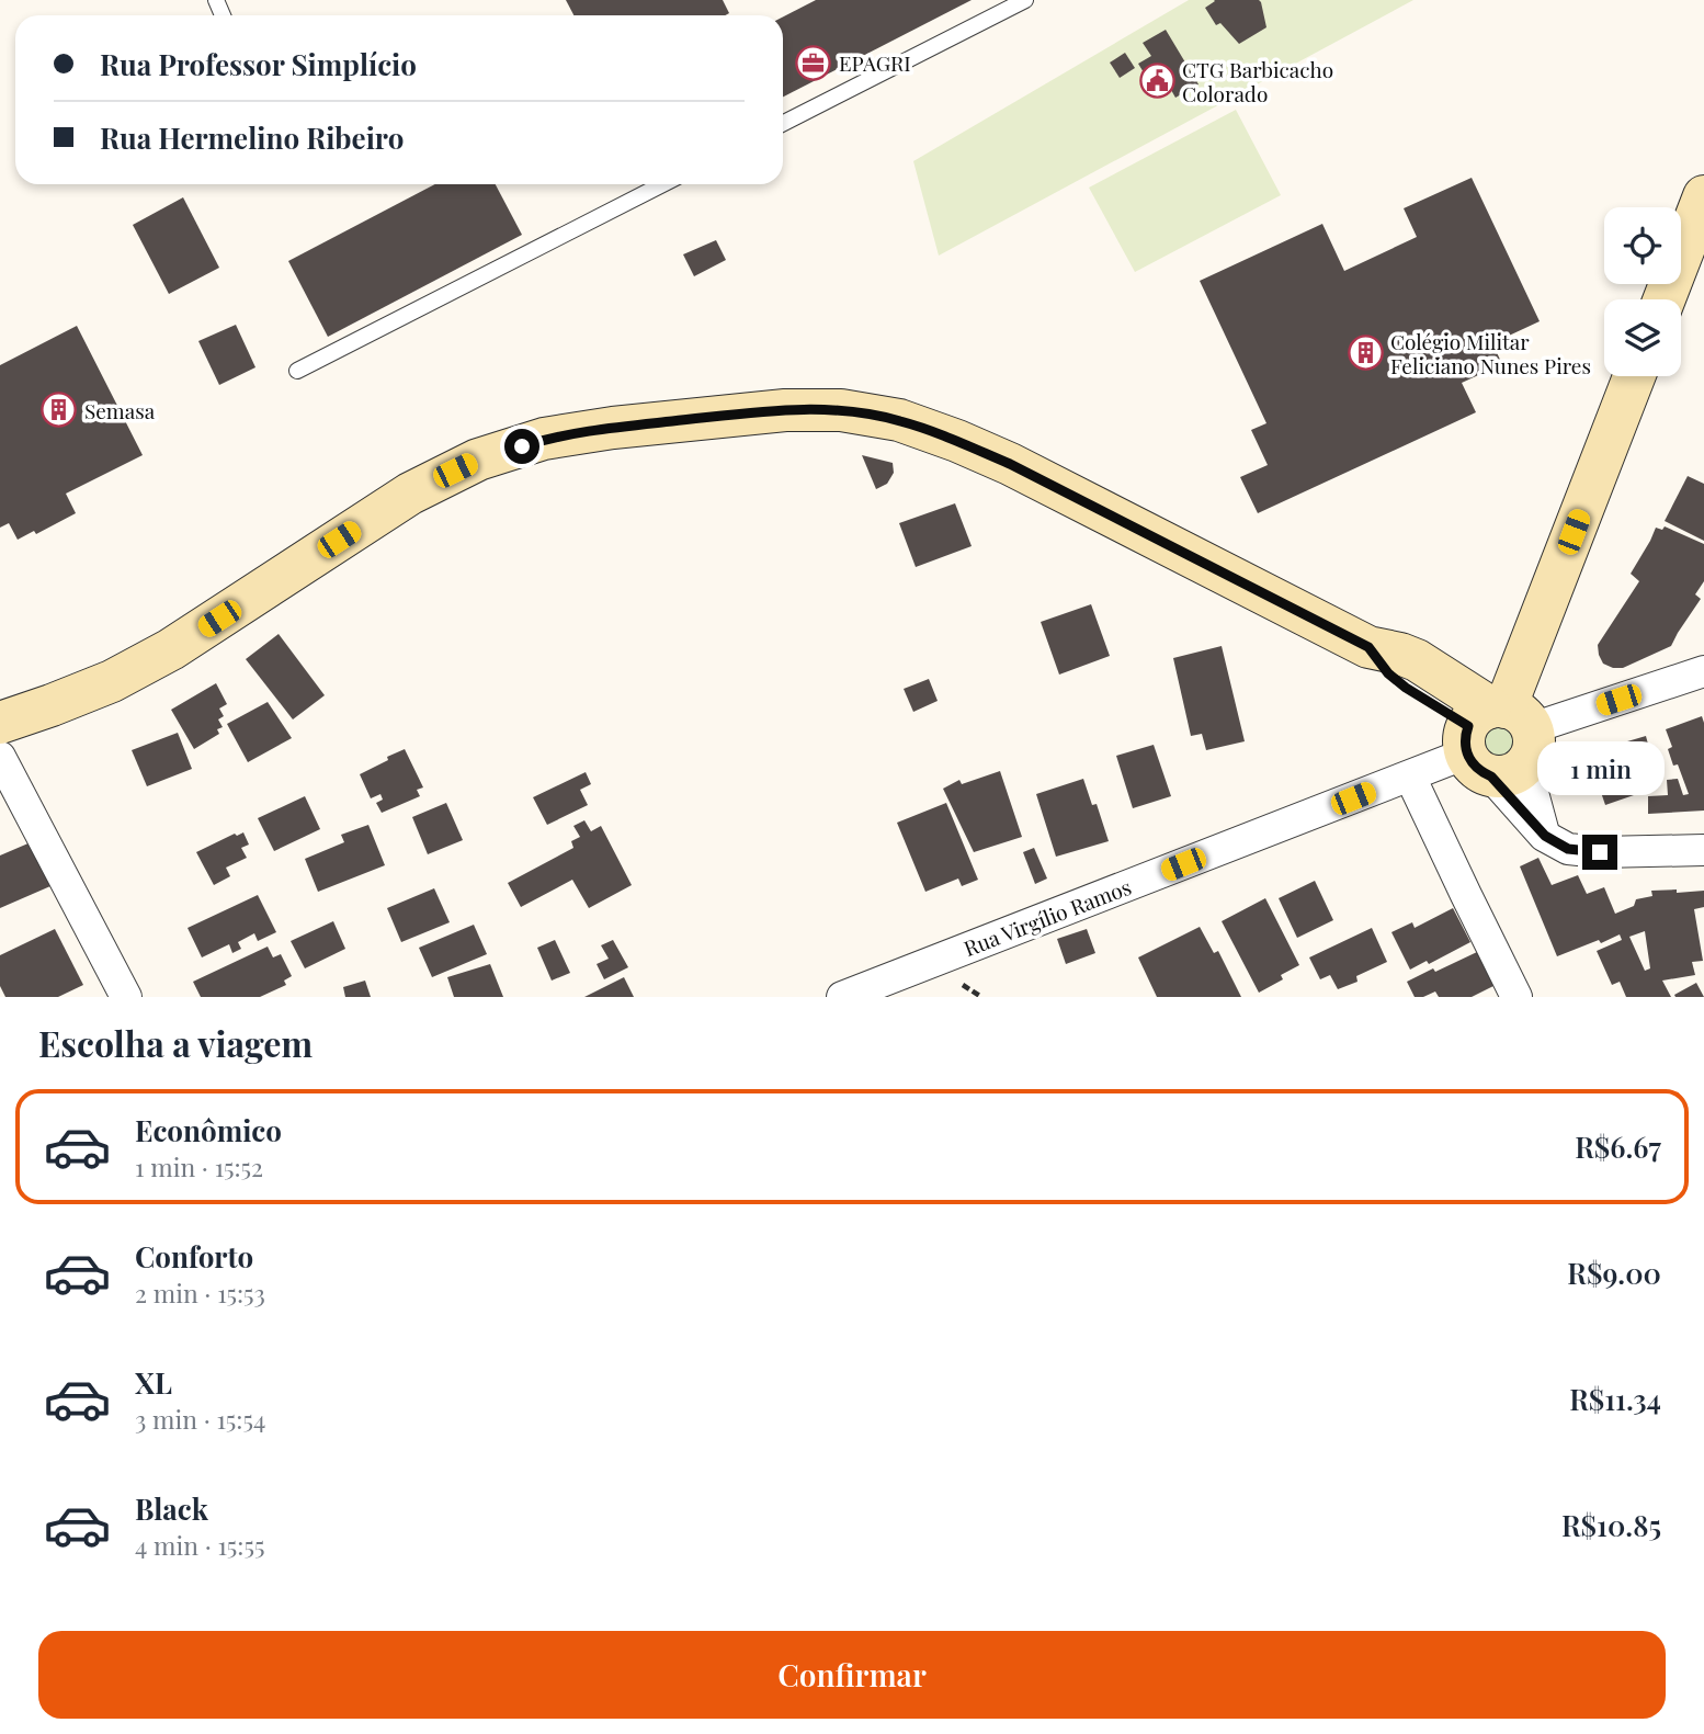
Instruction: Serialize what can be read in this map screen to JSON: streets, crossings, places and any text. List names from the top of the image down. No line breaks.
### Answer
{"streets":{"street":["Rua Virgílio Ramos"]},"places":{"office":["EPAGRI"],"public building":["CTG Barbicacho Colorado"],"building":["Colégio Militar Feliciano Nunes Pires","Semasa"]},"page":{"banner":["Rua Professor Simplício","Rua Hermelino Ribeiro"],"bubble":"1 min","heading":"Escolha a viagem","list":[{"name":"Econômico","note":"1 min · 15:52","value":"R$6.67"},{"name":"Conforto","note":"2 min · 15:53","value":"R$9.00"},{"name":"XL","note":"3 min · 15:54","value":"R$11.34"},{"name":"Black","note":"4 min · 15:55","value":"R$10.85"}],"buttons":"Confirmar"}}
